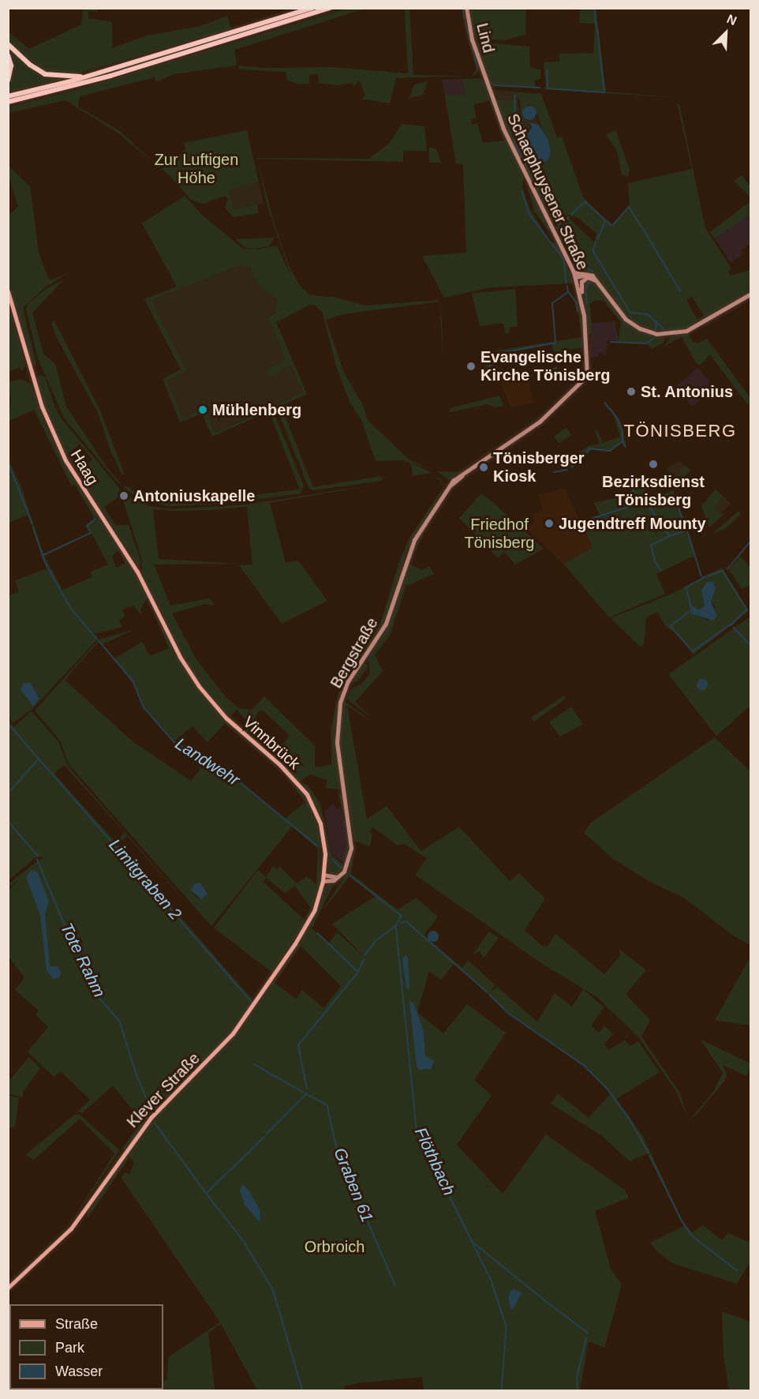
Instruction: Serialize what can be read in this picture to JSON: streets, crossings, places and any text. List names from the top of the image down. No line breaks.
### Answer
{"streets":{"main road":["Lind","Schaephuysener Straße","Haag","Bergstraße","Vinnbrück","Klever Straße"]},"crossings":[["Lind","Schaephuysener Straße"],["Schaephuysener Straße","Bergstraße"],["Haag","Vinnbrück"],["Vinnbrück","Klever Straße"]],"districts":["TÖNISBERG"],"water":["Landwehr","Limitgraben 2","Tote Rahm","Flöthbach","Graben 61"],"parks":["Zur Luftigen Höhe","Friedhof Tönisberg","Orbroich"],"places":["Evangelische Kirche Tönisberg","St. Antonius","Mühlenberg","Bezirksdienst Tönisberg","Tönisberger Kiosk","Antoniuskapelle","Jugendtreff Mounty"],"legend":["Straße","Park","Wasser"],"north":"top right"}
